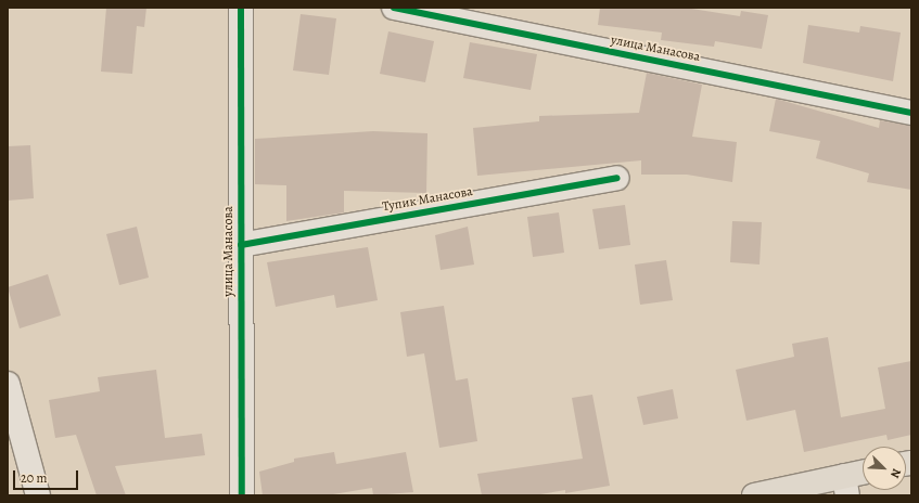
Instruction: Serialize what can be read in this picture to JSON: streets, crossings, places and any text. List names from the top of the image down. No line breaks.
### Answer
{"streets":{"street":["улица Манасова","Тупик Манасова"]},"crossings":[["улица Манасова","Тупик Манасова"]],"scale_bar":"20 m","north":"bottom right"}
